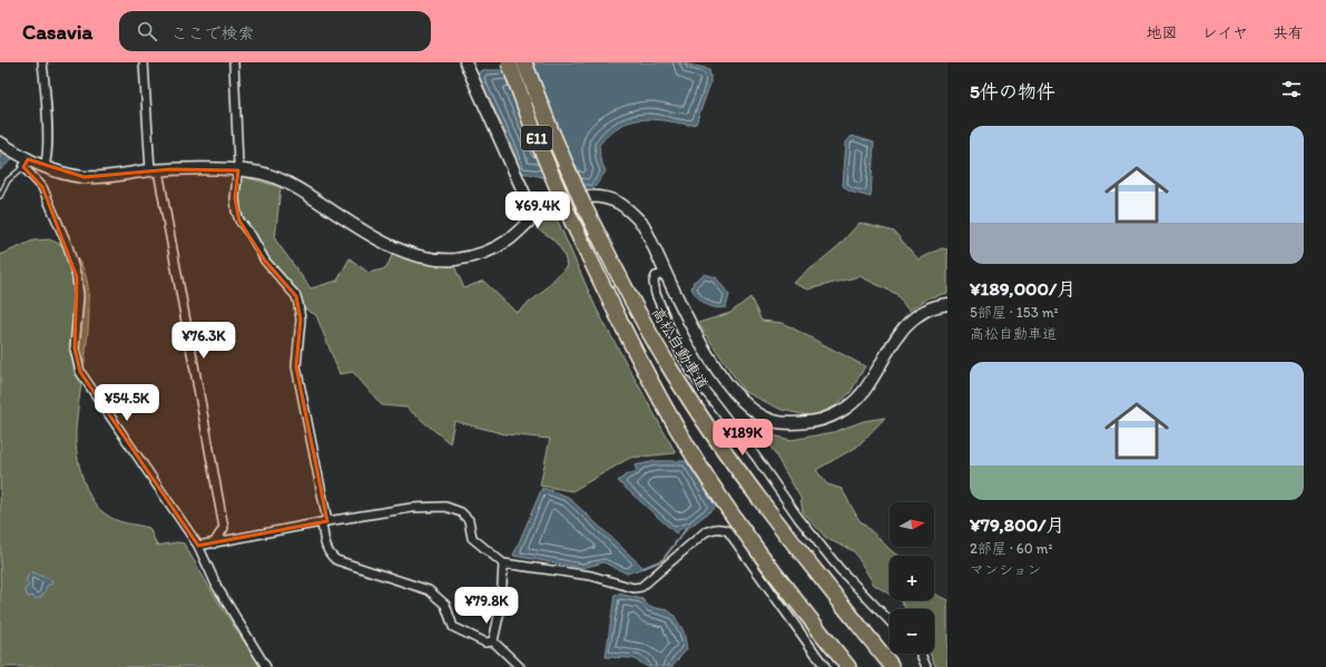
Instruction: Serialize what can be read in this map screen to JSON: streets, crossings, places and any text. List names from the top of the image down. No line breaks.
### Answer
{"streets":{"highway":["E11","高松自動車道"]},"north":"right","page":{"header":"Casavia","search":"ここで検索","nav":["地図","レイヤ","共有"],"heading":"5件の物件","list":[{"name":"¥189,000/月","note":"5部屋 · 153 m² · 高松自動車道"},{"name":"¥79,800/月","note":"2部屋 · 60 m² · マンション"}],"price":["¥69.4K","¥76.3K","¥54.5K","¥189K","¥79.8K"],"map_buttons":["+","−"]}}
